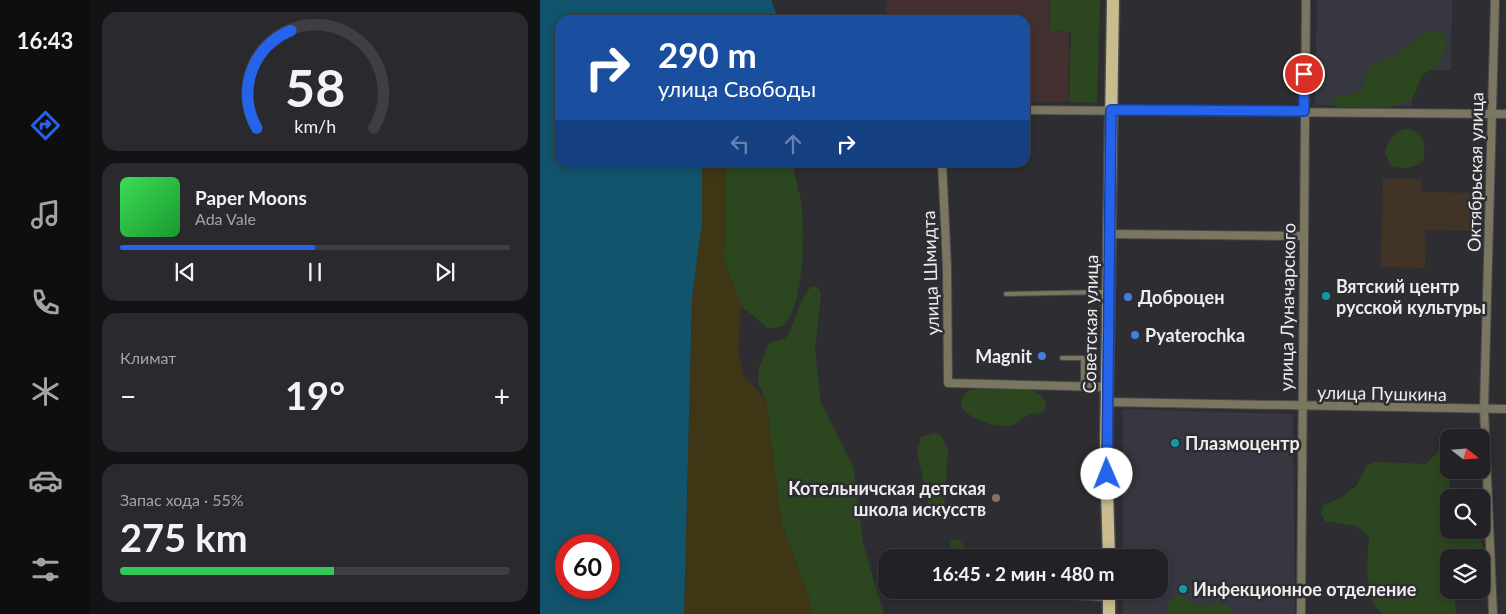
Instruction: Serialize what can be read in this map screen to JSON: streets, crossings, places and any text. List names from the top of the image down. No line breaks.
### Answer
{"streets":{"main road":["Советская улица"],"street":["Октябрьская улица","улица Шмидта","улица Луначарского","улица Пушкина"]},"crossings":[["Октябрьская улица","улица Пушкина"],["улица Луначарского","улица Пушкина"],["Советская улица","улица Пушкина"]],"places":["Вятский центр русской культуры","Доброцен","Pyaterochka","Magnit","Плазмоцентр","Котельничская детская школа искусств","Инфекционное отделение"],"north":"right","page":{"tabs":"16:43","turn":["290 m","улица Свободы"],"song":["Paper Moons","Ada Vale"],"tile":["Климат",["Запас хода · 55%","275 km"]],"heat":["−","19°","+"],"limit":"60","trip":"16:45 · 2 мин · 480 m","gauge":["58","km/h"]}}
